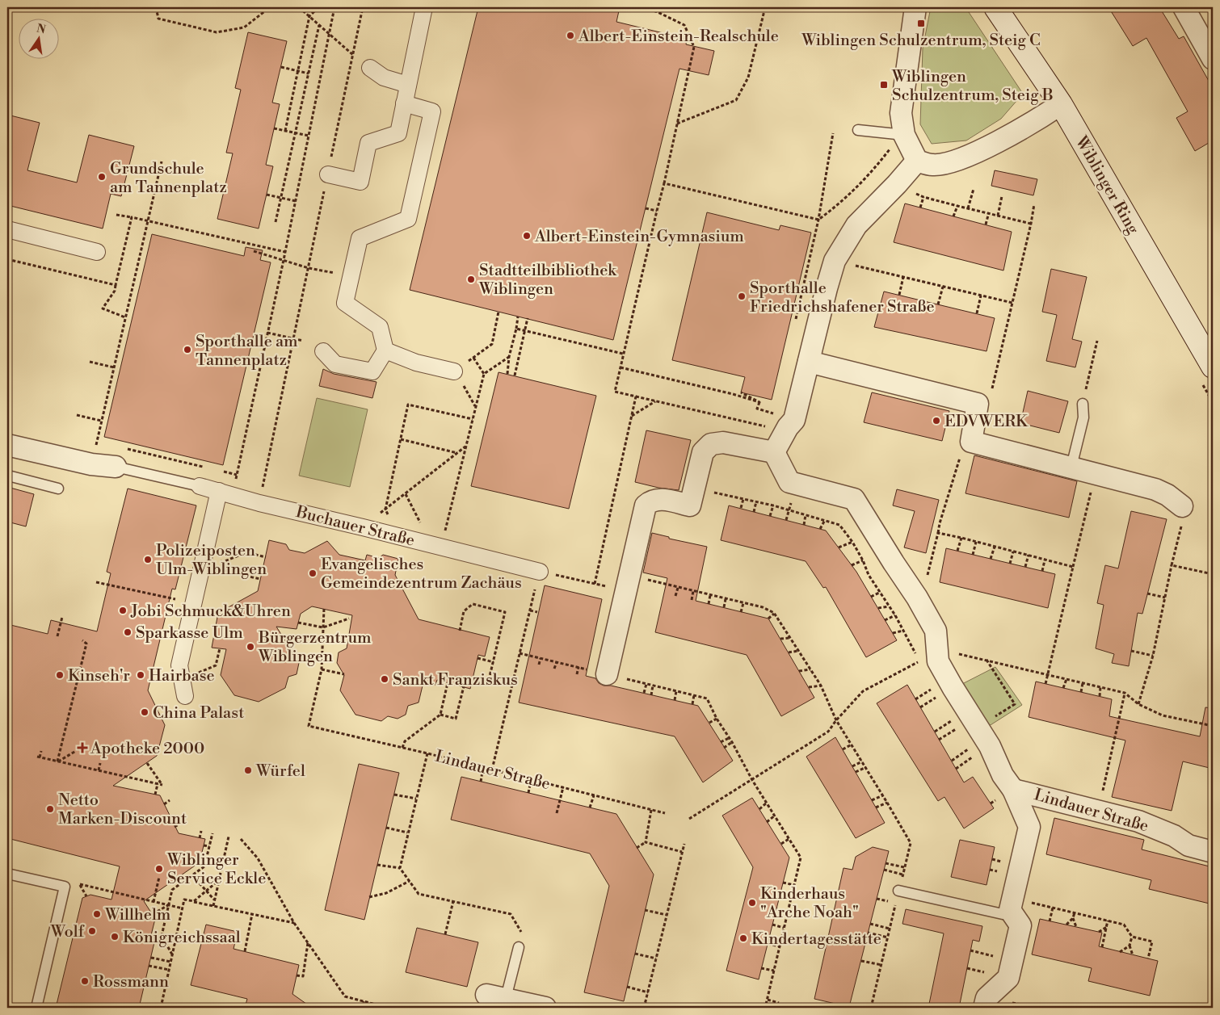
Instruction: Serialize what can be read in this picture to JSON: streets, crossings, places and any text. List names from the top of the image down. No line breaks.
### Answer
{"streets":{"main road":["Wiblinger Ring"],"street":["Buchauer Straße","Lindauer Straße"]},"places":{"transit":["Wiblingen Schulzentrum, Steig C","Wiblingen Schulzentrum, Steig B"],"other":["Albert-Einstein-Realschule","Grundschule am Tannenplatz","Albert-Einstein-Gymnasium","Stadtteilbibliothek Wiblingen","Sporthalle Friedrichshafener Straße","Sporthalle am Tannenplatz","EDVWERK","Polizeiposten Ulm-Wiblingen","Evangelisches Gemeindezentrum Zachäus","Jobi Schmuck&Uhren","Sparkasse Ulm","Bürgerzentrum Wiblingen","Kinseh'r","Hairbase","Sankt Franziskus","China Palast","Würfel","Netto Marken-Discount","Wiblinger Service Eckle","Kinderhaus \"Arche Noah\"","Willhelm","Wolf","Königreichssaal","Kindertagesstätte","Rossmann"],"health":["Apotheke 2000"]},"north":"top"}
